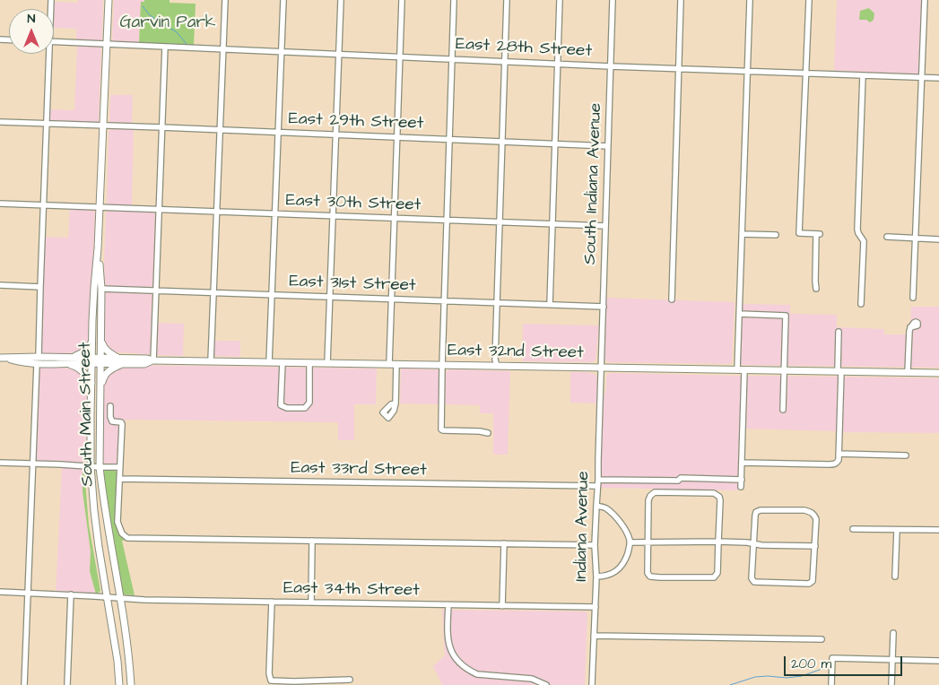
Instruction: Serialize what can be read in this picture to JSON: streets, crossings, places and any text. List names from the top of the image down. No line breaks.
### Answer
{"streets":{"main road":["East 32nd Street","South Main Street"],"street":["East 28th Street","East 29th Street","South Indiana Avenue","East 30th Street","East 31st Street","East 33rd Street","Indiana Avenue","East 34th Street"]},"crossings":[["East 28th Street","South Indiana Avenue"],["East 28th Street","South Main Street"],["East 29th Street","South Indiana Avenue"],["East 29th Street","South Main Street"],["South Indiana Avenue","East 30th Street"],["South Indiana Avenue","East 31st Street"],["South Indiana Avenue","East 32nd Street"],["South Indiana Avenue","Indiana Avenue"],["East 30th Street","South Main Street"],["East 31st Street","South Main Street"],["East 32nd Street","South Main Street"],["East 32nd Street","Indiana Avenue"],["South Main Street","East 34th Street"],["East 33rd Street","Indiana Avenue"],["Indiana Avenue","East 34th Street"]],"parks":["Garvin Park"],"scale_bar":"200 m","north":"top"}
